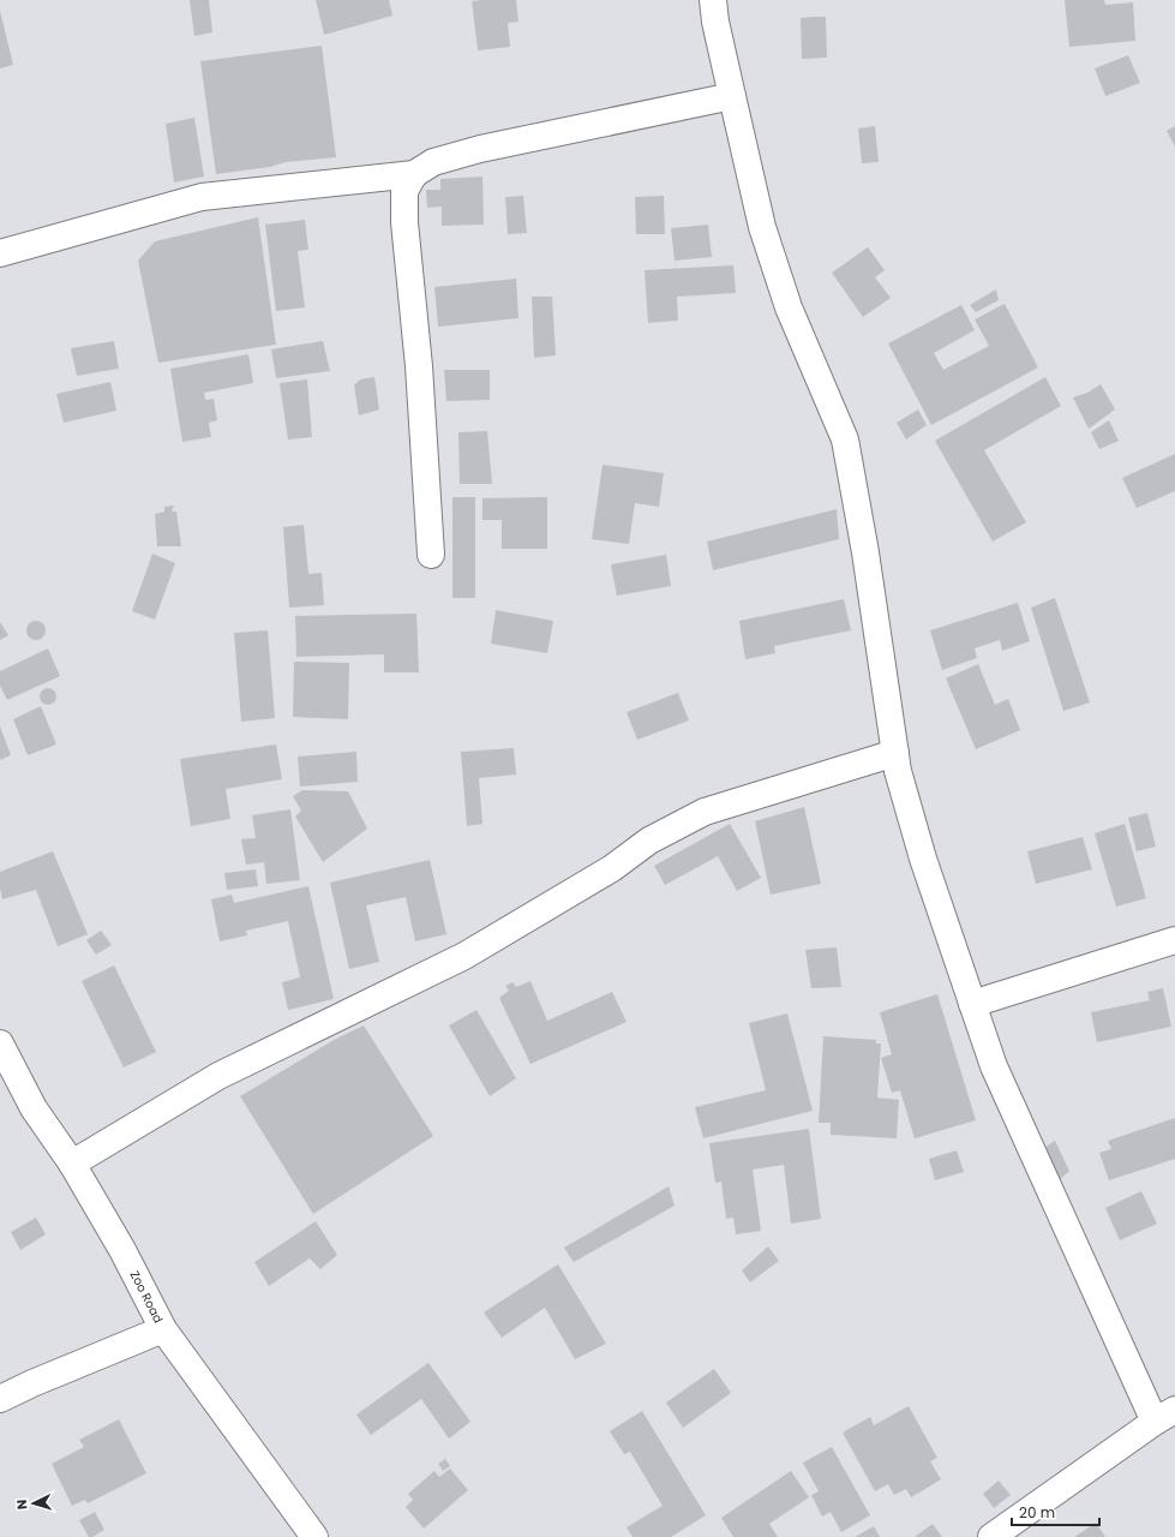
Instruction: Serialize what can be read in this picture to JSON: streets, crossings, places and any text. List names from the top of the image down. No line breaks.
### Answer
{"streets":{"street":["Zoo Road"]},"scale_bar":"20 m","north":"left"}
